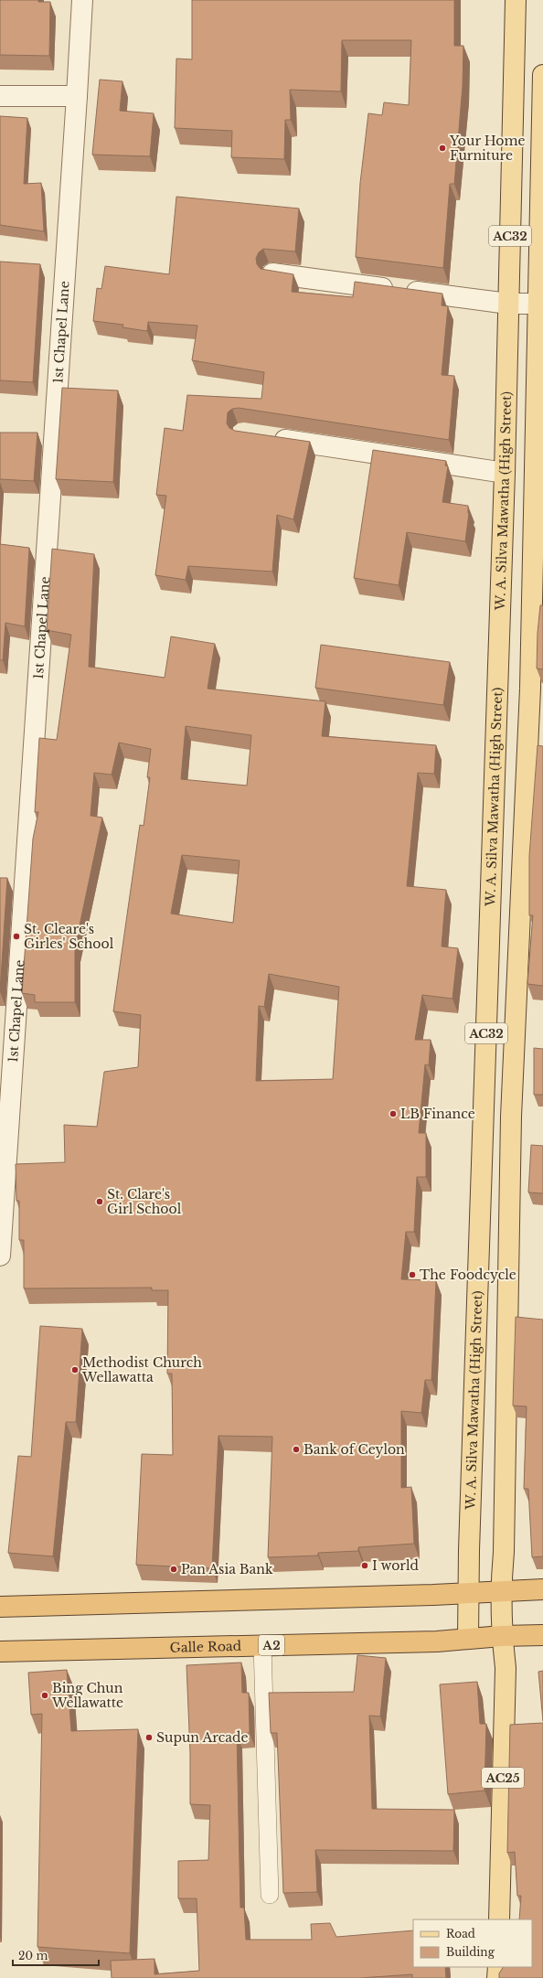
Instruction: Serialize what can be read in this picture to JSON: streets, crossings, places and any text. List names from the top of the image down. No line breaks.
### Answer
{"streets":{"highway":["A2","Galle Road"],"main road":["AC32","W. A. Silva Mawatha (High Street)","AC25"],"street":["1st Chapel Lane"]},"crossings":[["W. A. Silva Mawatha (High Street)","Galle Road"],["Galle Road","AC25"]],"places":["Your Home Furniture","St. Cleare's Girles' School","LB Finance","St. Clare's Girl School","The Foodcycle","Methodist Church Wellawatta","Bank of Ceylon","I world","Pan Asia Bank","Bing Chun Wellawatte","Supun Arcade"],"legend":["Road","Building"],"scale_bar":"20 m"}
